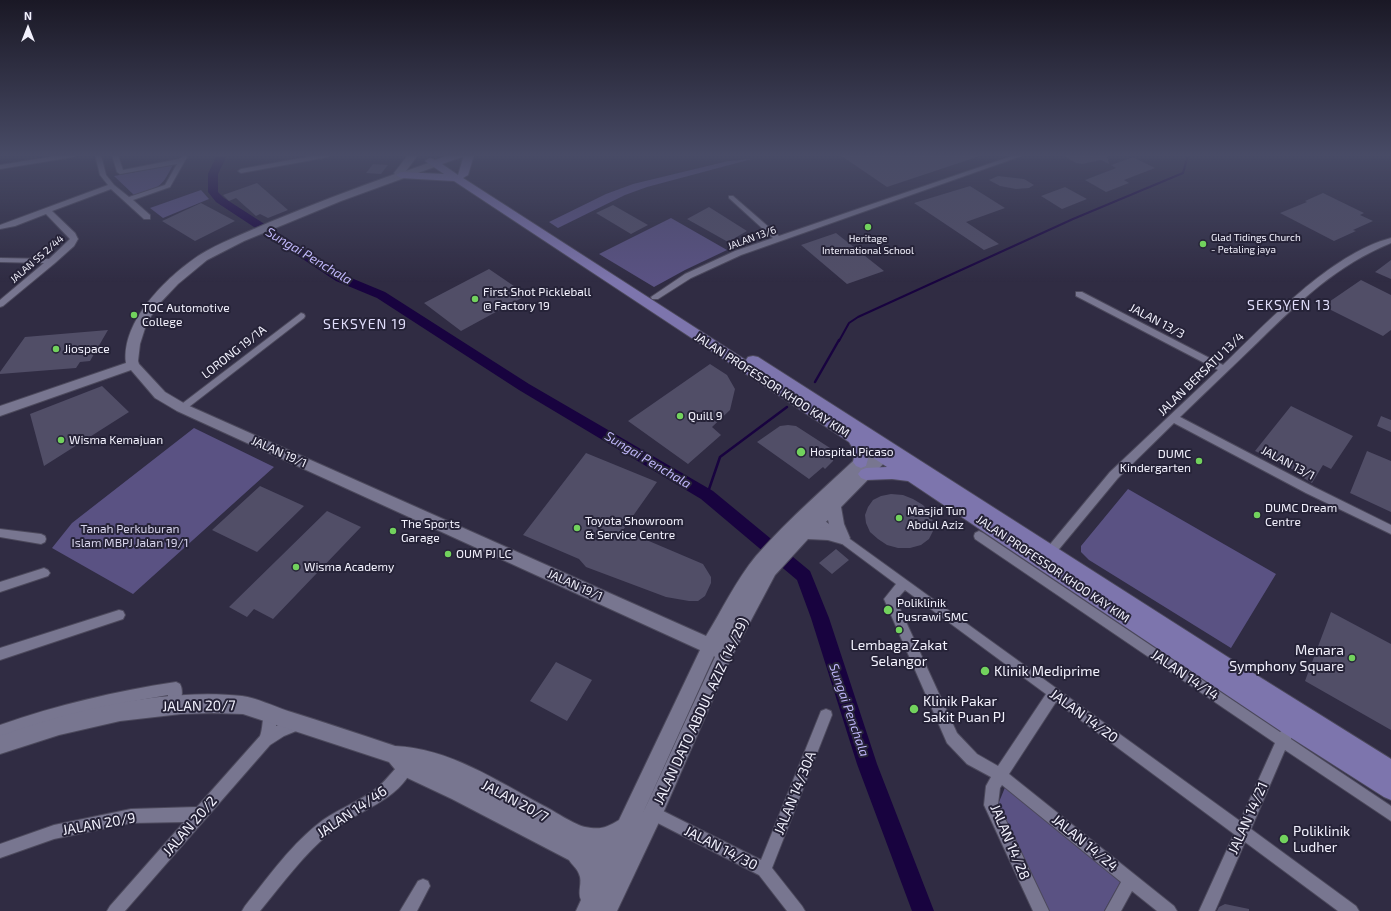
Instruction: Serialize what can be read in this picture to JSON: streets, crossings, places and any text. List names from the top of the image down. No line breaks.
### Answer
{"streets":{"main road":["JALAN PROFESSOR KHOO KAY KIM"],"street":["JALAN 13/6","JALAN SS 2/44","JALAN 13/3","LORONG 19/1A","JALAN BERSATU 13/4","JALAN 19/1","JALAN 13/1","JALAN 14/14","JALAN 20/7","JALAN DATO ABDUL AZIZ (14/29)","JALAN 14/20","JALAN 14/30A","JALAN 14/46","JALAN 14/21","JALAN 20/9","JALAN 20/2","JALAN 14/28","JALAN 14/24","JALAN 14/30"]},"crossings":[["JALAN 13/6","JALAN PROFESSOR KHOO KAY KIM"],["JALAN 13/3","JALAN BERSATU 13/4"],["LORONG 19/1A","JALAN 19/1"],["JALAN BERSATU 13/4","JALAN PROFESSOR KHOO KAY KIM"],["JALAN BERSATU 13/4","JALAN 13/1"],["JALAN PROFESSOR KHOO KAY KIM","JALAN 14/14"],["JALAN PROFESSOR KHOO KAY KIM","JALAN DATO ABDUL AZIZ (14/29)"],["JALAN PROFESSOR KHOO KAY KIM","JALAN 14/21"],["JALAN 19/1","JALAN DATO ABDUL AZIZ (14/29)"],["JALAN 14/14","JALAN 14/21"],["JALAN 20/7","JALAN DATO ABDUL AZIZ (14/29)"],["JALAN 20/7","JALAN 14/46"],["JALAN 20/7","JALAN 20/2"],["JALAN DATO ABDUL AZIZ (14/29)","JALAN 14/20"],["JALAN DATO ABDUL AZIZ (14/29)","JALAN 14/30"],["JALAN 14/20","JALAN 14/21"],["JALAN 14/20","JALAN 14/28"],["JALAN 14/20","JALAN 14/24"],["JALAN 14/30A","JALAN 14/30"],["JALAN 20/9","JALAN 20/2"],["JALAN 14/28","JALAN 14/24"]],"districts":["SEKSYEN 13","SEKSYEN 19"],"water":["Sungai Penchala"],"parks":["Tanah Perkuburan Islam MBPJ Jalan 19/1"],"places":["Heritage International School","Glad Tidings Church - Petaling jaya","First Shot Pickleball @ Factory 19","TOC Automotive College","Jiospace","Quill 9","Wisma Kemajuan","Hospital Picaso","DUMC Kindergarten","DUMC Dream Centre","Masjid Tun Abdul Aziz","Toyota Showroom & Service Centre","The Sports Garage","OUM PJ LC","Wisma Academy","Poliklinik Pusrawi SMC","Lembaga Zakat Selangor","Menara Symphony Square","Klinik Mediprime","Klinik Pakar Sakit Puan PJ","Poliklinik Ludher"],"north":"top"}
